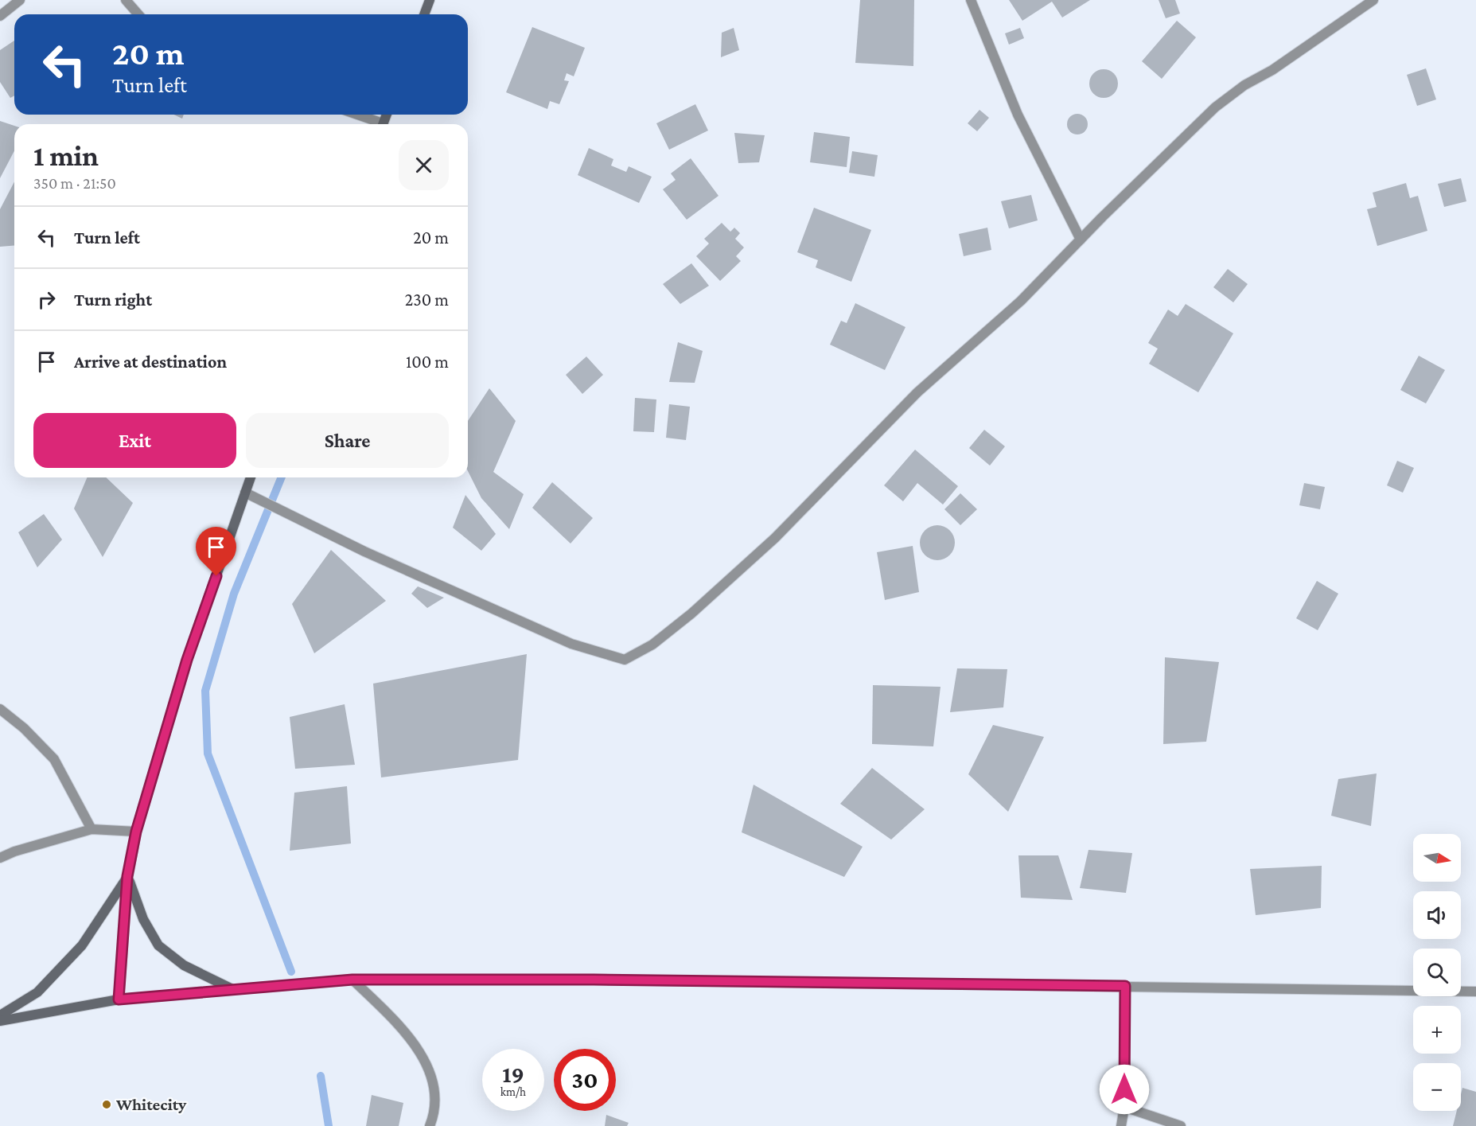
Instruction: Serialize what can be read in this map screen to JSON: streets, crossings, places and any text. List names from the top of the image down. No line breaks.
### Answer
{"places":["Whitecity"],"north":"right","page":{"turn":["20 m","Turn left"],"heading":["1 min","350 m · 21:50"],"list":[{"name":"Turn left","value":"20 m"},{"name":"Turn right","value":"230 m"},{"name":"Arrive at destination","value":"100 m"}],"buttons":["Exit","Share"],"map_buttons":["+","−"],"speed":"19 km/h","limit":"30"}}
